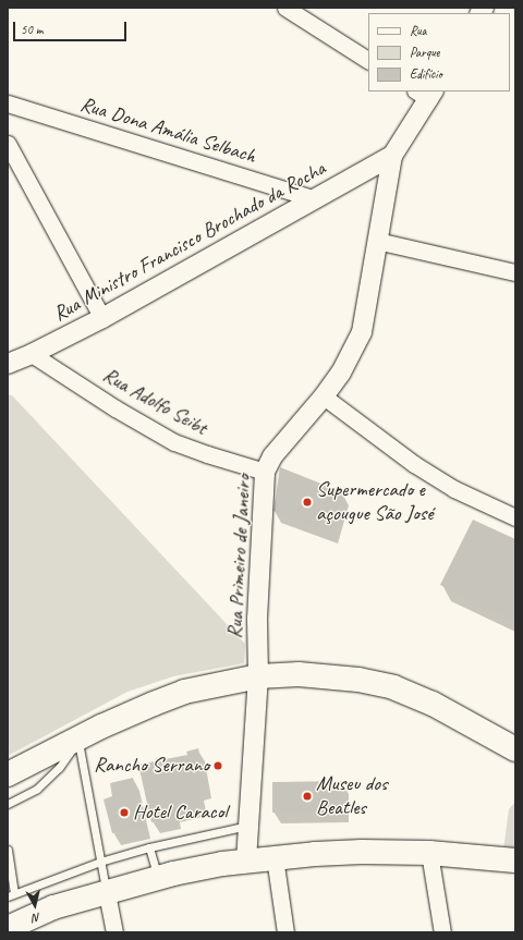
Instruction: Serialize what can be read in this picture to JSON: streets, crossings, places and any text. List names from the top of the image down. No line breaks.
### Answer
{"streets":{"street":["Rua Dona Amália Selbach","Rua Ministro Francisco Brochado da Rocha","Rua Adolfo Seibt","Rua Primeiro de Janeiro"]},"crossings":[["Rua Dona Amália Selbach","Rua Ministro Francisco Brochado da Rocha"],["Rua Ministro Francisco Brochado da Rocha","Rua Adolfo Seibt"],["Rua Ministro Francisco Brochado da Rocha","Rua Primeiro de Janeiro"],["Rua Adolfo Seibt","Rua Primeiro de Janeiro"]],"places":["Supermercado e açougue São José","Rancho Serrano","Museu dos Beatles","Hotel Caracol"],"legend":["Rua","Parque","Edifício"],"scale_bar":"50 m","north":"bottom"}
